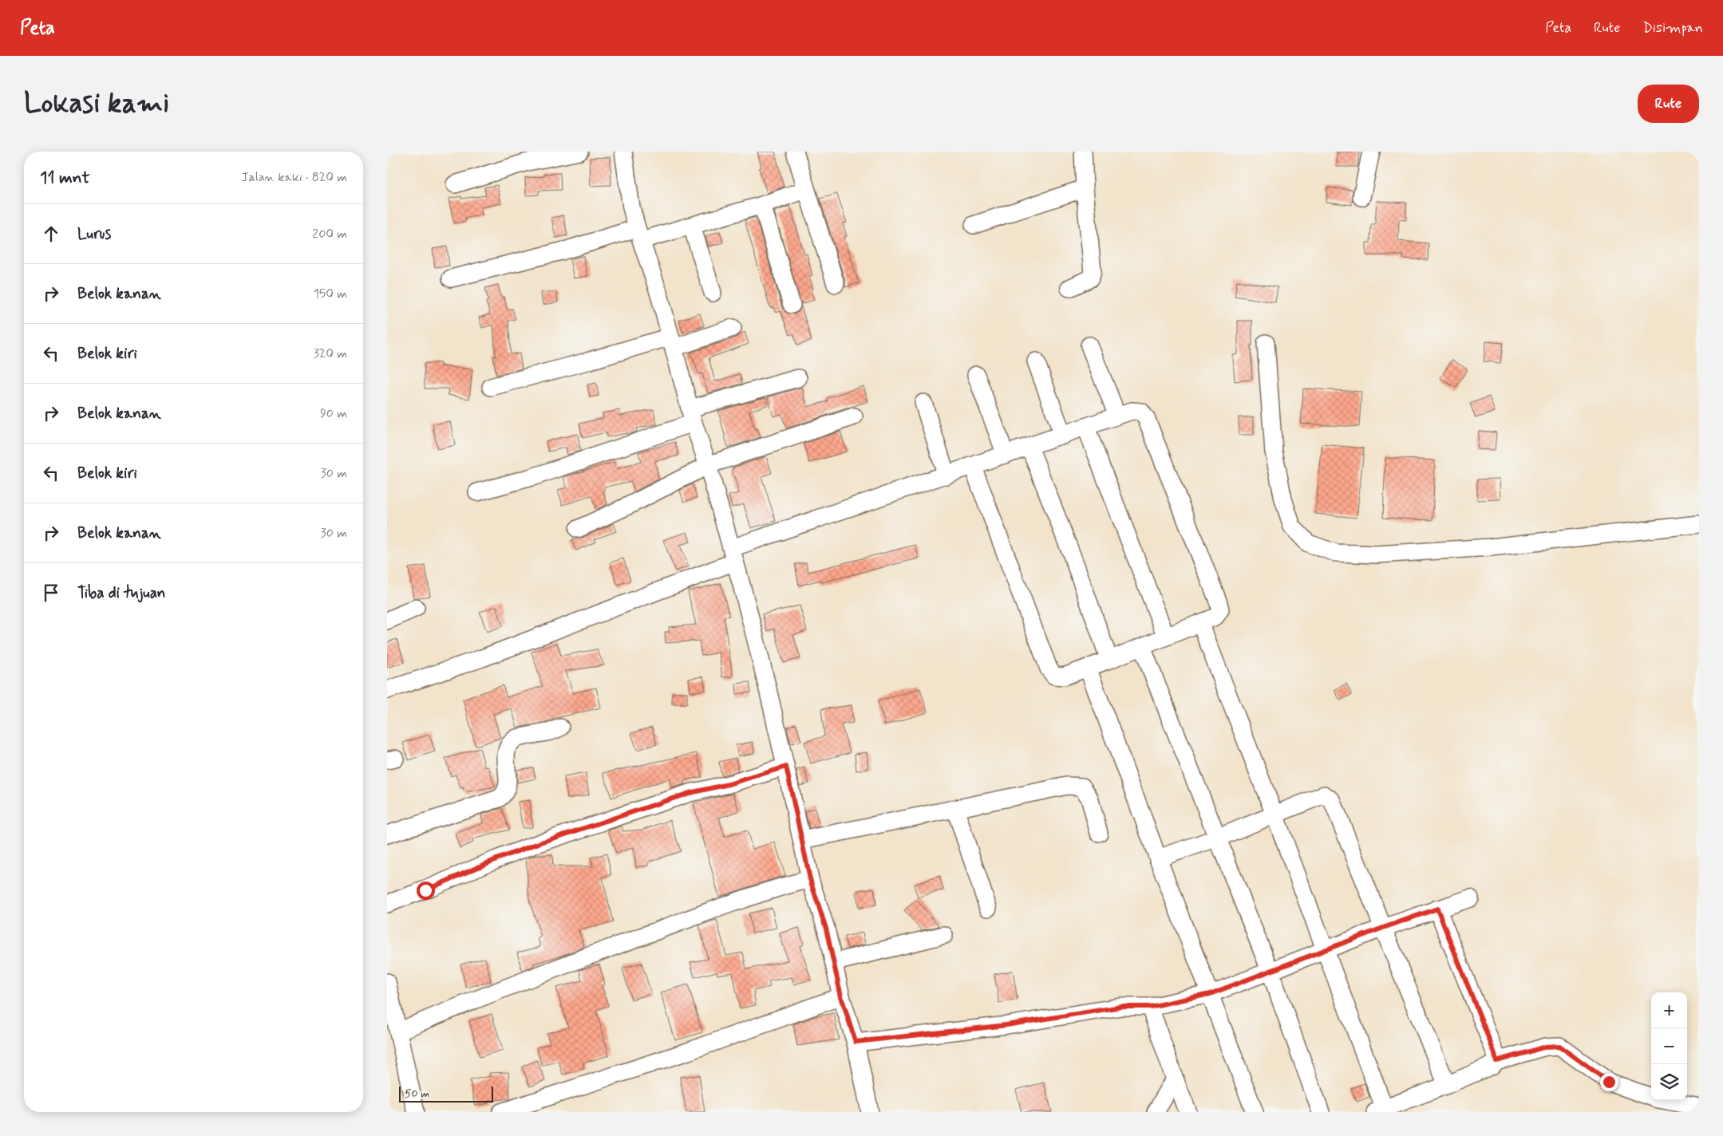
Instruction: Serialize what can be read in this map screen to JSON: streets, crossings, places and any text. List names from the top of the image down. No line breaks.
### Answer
{"scale_bar":"50 m","page":{"header":"Peta","nav":["Peta","Rute","Disimpan"],"buttons":"Rute","title":"Lokasi kami","heading":["11 mnt","Jalan kaki · 820 m"],"list":[["Lurus","200 m"],["Belok kanan","150 m"],["Belok kiri","320 m"],["Belok kanan","90 m"],["Belok kiri","30 m"],["Belok kanan","30 m"],"Tiba di tujuan"],"map_buttons":["+","−"],"scale":"50 m"}}
